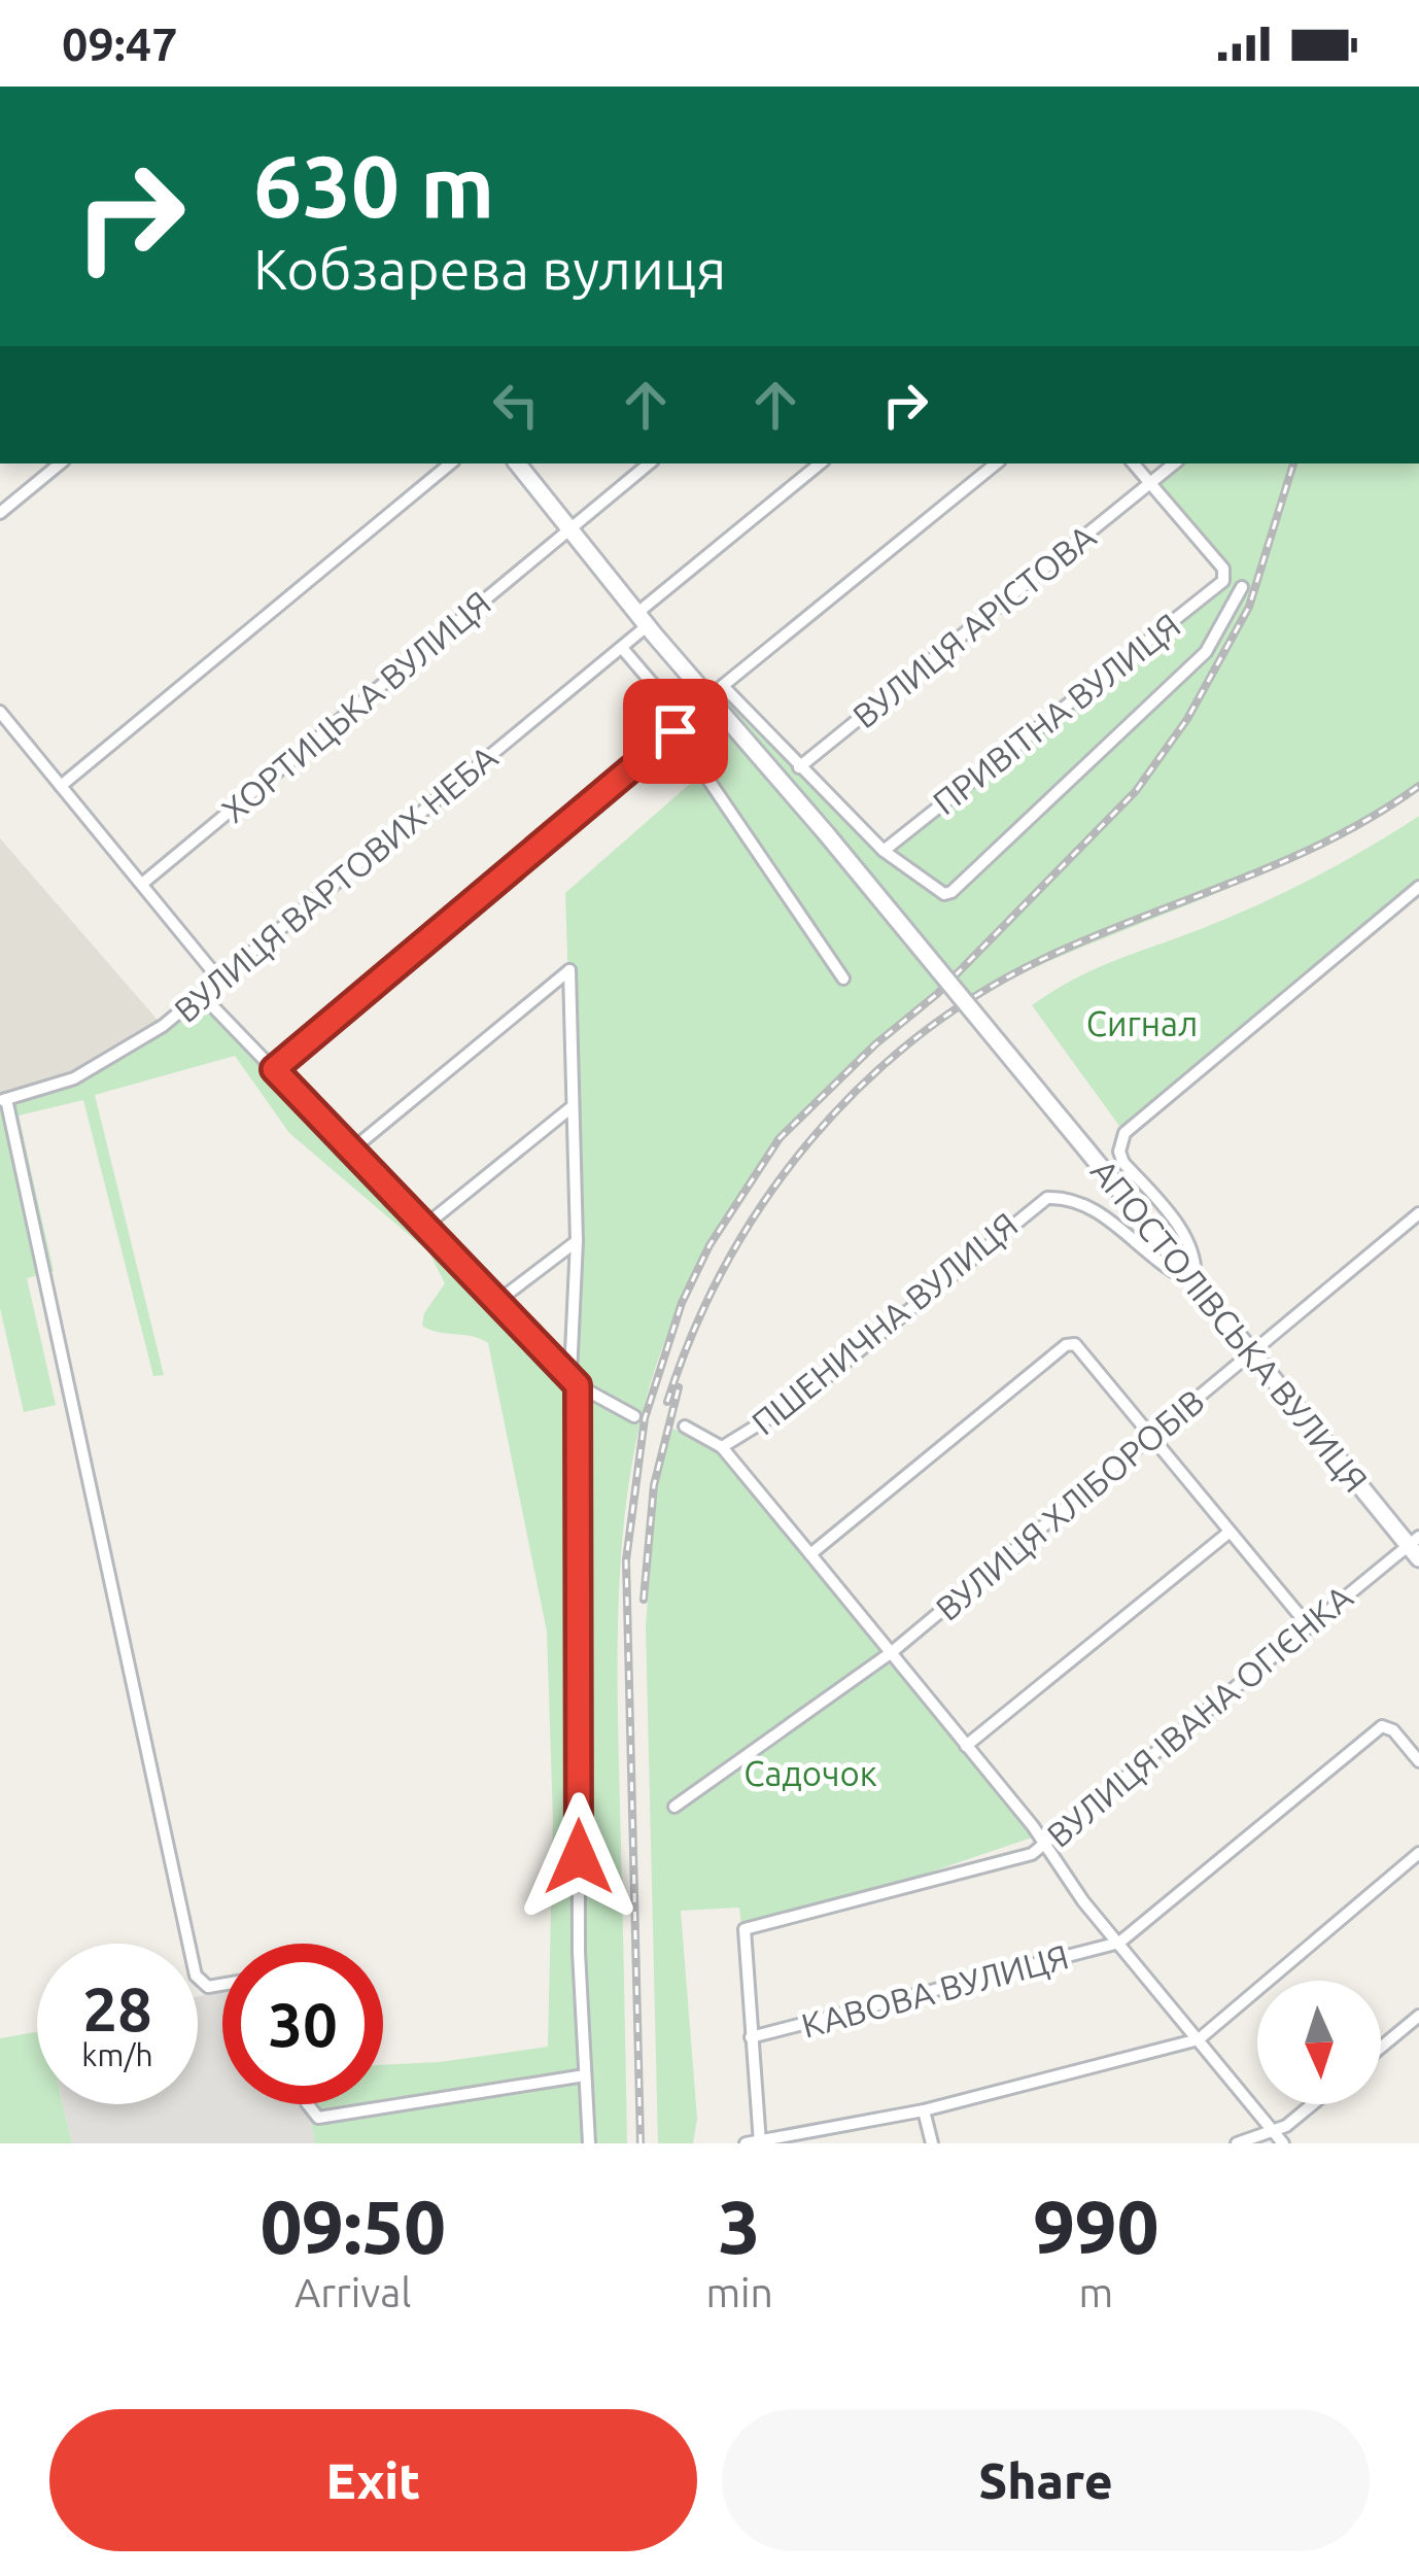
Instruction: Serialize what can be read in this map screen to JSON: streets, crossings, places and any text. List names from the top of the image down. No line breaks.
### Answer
{"streets":{"street":["ВУЛИЦЯ АРІСТОВА","ХОРТИЦЬКА ВУЛИЦЯ","ПРИВІТНА ВУЛИЦЯ","ВУЛИЦЯ ВАРТОВИХ НЕБА","ПШЕНИЧНА ВУЛИЦЯ","АПОСТОЛІВСЬКА ВУЛИЦЯ","ВУЛИЦЯ ХЛІБОРОБІВ","ВУЛИЦЯ ІВАНА ОГІЄНКА","КАВОВА ВУЛИЦЯ"]},"crossings":[["ВУЛИЦЯ АРІСТОВА","ПРИВІТНА ВУЛИЦЯ"],["ПШЕНИЧНА ВУЛИЦЯ","АПОСТОЛІВСЬКА ВУЛИЦЯ"],["АПОСТОЛІВСЬКА ВУЛИЦЯ","ВУЛИЦЯ ХЛІБОРОБІВ"],["АПОСТОЛІВСЬКА ВУЛИЦЯ","ВУЛИЦЯ ІВАНА ОГІЄНКА"],["ВУЛИЦЯ ІВАНА ОГІЄНКА","КАВОВА ВУЛИЦЯ"]],"parks":["Сигнал","Садочок"],"north":"bottom","page":{"status":"09:47","turn":["630 m","Кобзарева вулиця"],"speed":"28 km/h","limit":"30","eta":["09:50","Arrival","3","min","990","m"],"buttons":["Exit","Share"]}}
